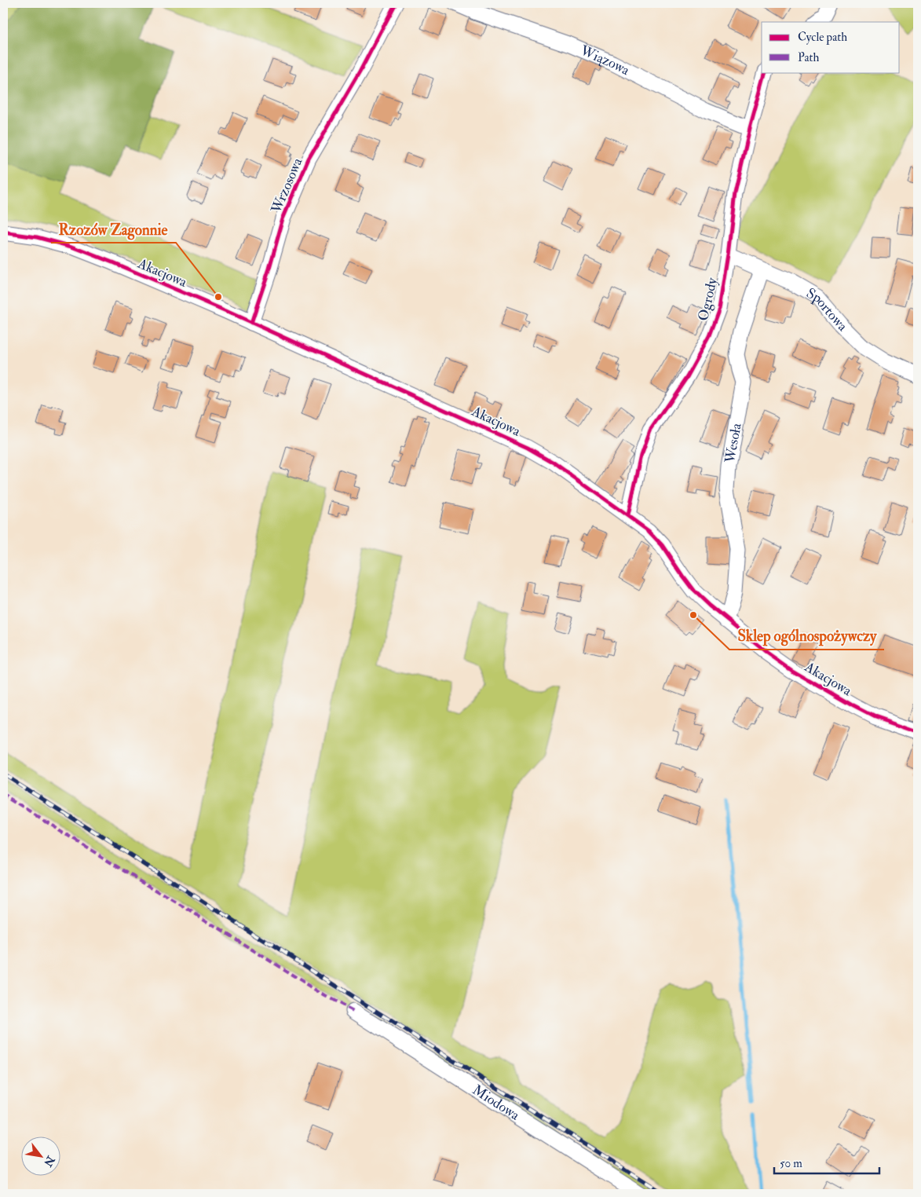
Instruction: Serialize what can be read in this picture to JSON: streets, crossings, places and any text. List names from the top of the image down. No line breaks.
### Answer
{"streets":{"street":["Wiązowa","Wrzosowa","Akacjowa","Ogrody","Sportowa","Wesoła","Miodowa"]},"crossings":[["Wiązowa","Ogrody"],["Wrzosowa","Akacjowa"],["Akacjowa","Ogrody"],["Akacjowa","Wesoła"],["Ogrody","Sportowa"],["Sportowa","Wesoła"]],"places":["Rzozów Zagonnie","Sklep ogólnospożywczy"],"legend":["Cycle path","Path"],"scale_bar":"50 m","north":"bottom right"}
